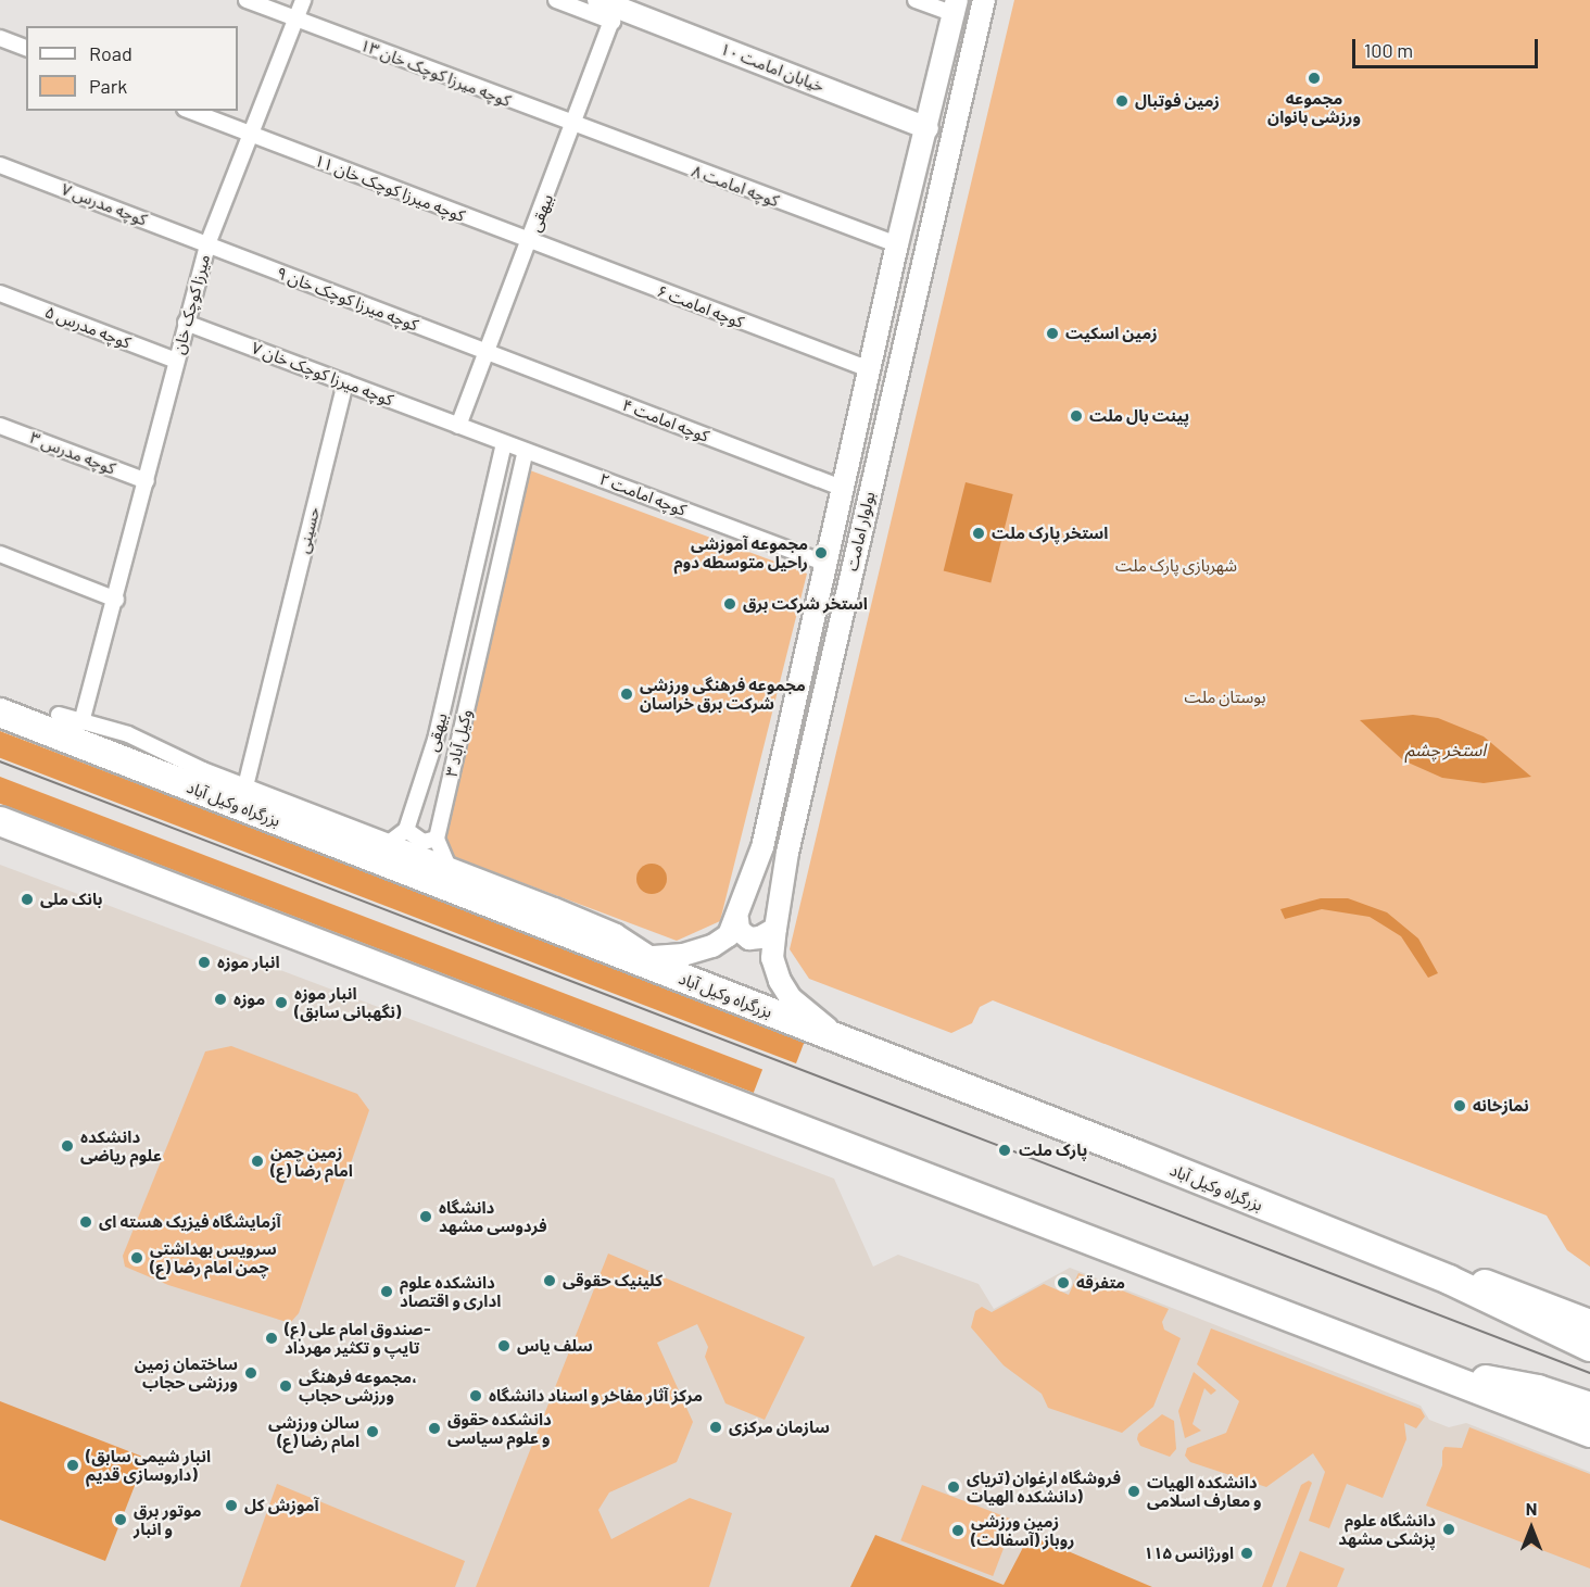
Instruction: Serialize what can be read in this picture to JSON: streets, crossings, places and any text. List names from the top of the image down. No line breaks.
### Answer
{"streets":{"highway":["بزرگراه وکیل آباد"],"main road":["خیابان امامت ۱۰","بولوار امامت"],"street":["کوچه میرزا کوچک خان ۱۳","کوچه امامت ۸","کوچه میرزا کوچک خان ۱۱","کوچه مدرس ۷","بیهقی","کوچه میرزا کوچک خان ۹","میرزا کوچک خان","کوچه امامت ۶","کوچه مدرس ۵","کوچه میرزا کوچک خان ۷","کوچه امامت ۴","کوچه مدرس ۳","کوچه امامت ۲","حسینی","۳ وکیل آباد"]},"crossings":[["خیابان امامت ۱۰","بیهقی"],["خیابان امامت ۱۰","بولوار امامت"],["کوچه میرزا کوچک خان ۱۳","کوچه امامت ۸"],["کوچه میرزا کوچک خان ۱۳","بیهقی"],["کوچه میرزا کوچک خان ۱۳","میرزا کوچک خان"],["کوچه امامت ۸","بیهقی"],["کوچه امامت ۸","بولوار امامت"],["کوچه میرزا کوچک خان ۱۱","بیهقی"],["کوچه میرزا کوچک خان ۱۱","میرزا کوچک خان"],["کوچه میرزا کوچک خان ۱۱","کوچه امامت ۶"],["کوچه مدرس ۷","کوچه میرزا کوچک خان ۹"],["کوچه مدرس ۷","میرزا کوچک خان"],["بیهقی","کوچه میرزا کوچک خان ۹"],["بیهقی","کوچه امامت ۶"],["بیهقی","کوچه میرزا کوچک خان ۷"],["بیهقی","کوچه امامت ۴"],["بیهقی","کوچه امامت ۲"],["کوچه میرزا کوچک خان ۹","میرزا کوچک خان"],["کوچه میرزا کوچک خان ۹","کوچه امامت ۴"],["میرزا کوچک خان","کوچه مدرس ۵"],["میرزا کوچک خان","کوچه میرزا کوچک خان ۷"],["میرزا کوچک خان","کوچه مدرس ۳"],["کوچه امامت ۶","بولوار امامت"],["کوچه میرزا کوچک خان ۷","کوچه امامت ۲"],["کوچه میرزا کوچک خان ۷","حسینی"],["کوچه امامت ۴","بولوار امامت"],["کوچه امامت ۲","بولوار امامت"],["بولوار امامت","بزرگراه وکیل آباد"]],"water":["استخر چشم"],"parks":["شهربازی پارک ملت","بوستان ملت"],"places":["مجموعه ورزشی بانوان","زمین فوتبال","زمین اسکیت","پینت بال ملت","استخر پارک ملت","مجموعه آموزشی راحیل متوسطه دوم","استخر شرکت برق","مجموعه فرهنگی ورزشی شرکت برق خراسان","بانک ملی","انبار موزه","موزه","انبار موزه (نگهبانی سابق)","نمازخانه","دانشکده علوم ریاضی","پارک ملت","زمین چمن امام رضا (ع)","دانشگاه فردوسی مشهد","آزمایشگاه فیزیک هسته ای","سرویس بهداشتی چمن امام رضا (ع)","کلینیک حقوقی","متفرقه","دانشکده علوم اداری و اقتصاد","صندوق امام علی (ع)- تایپ و تکثیر مهرداد","سلف یاس","ساختمان زمین ورزشی حجاب","مجموعه فرهنگی، ورزشی حجاب","مرکز آثار مفاخر و اسناد دانشگاه","سازمان مرکزی","دانشکده حقوق و علوم سیاسی","سالن ورزشی امام رضا (ع)","(انبار شیمی سابق داروسازی قدیم)","فروشگاه ارغوان (تریای دانشکده الهیات)","دانشکده الهیات و معارف اسلامی","آموزش کل","موتور برق و انبار","دانشگاه علوم پزشکی مشهد","زمین ورزشی روباز (آسفالت)","اورژانس ۱۱۵"],"legend":["Road","Park"],"scale_bar":"100 m","north":"top"}
